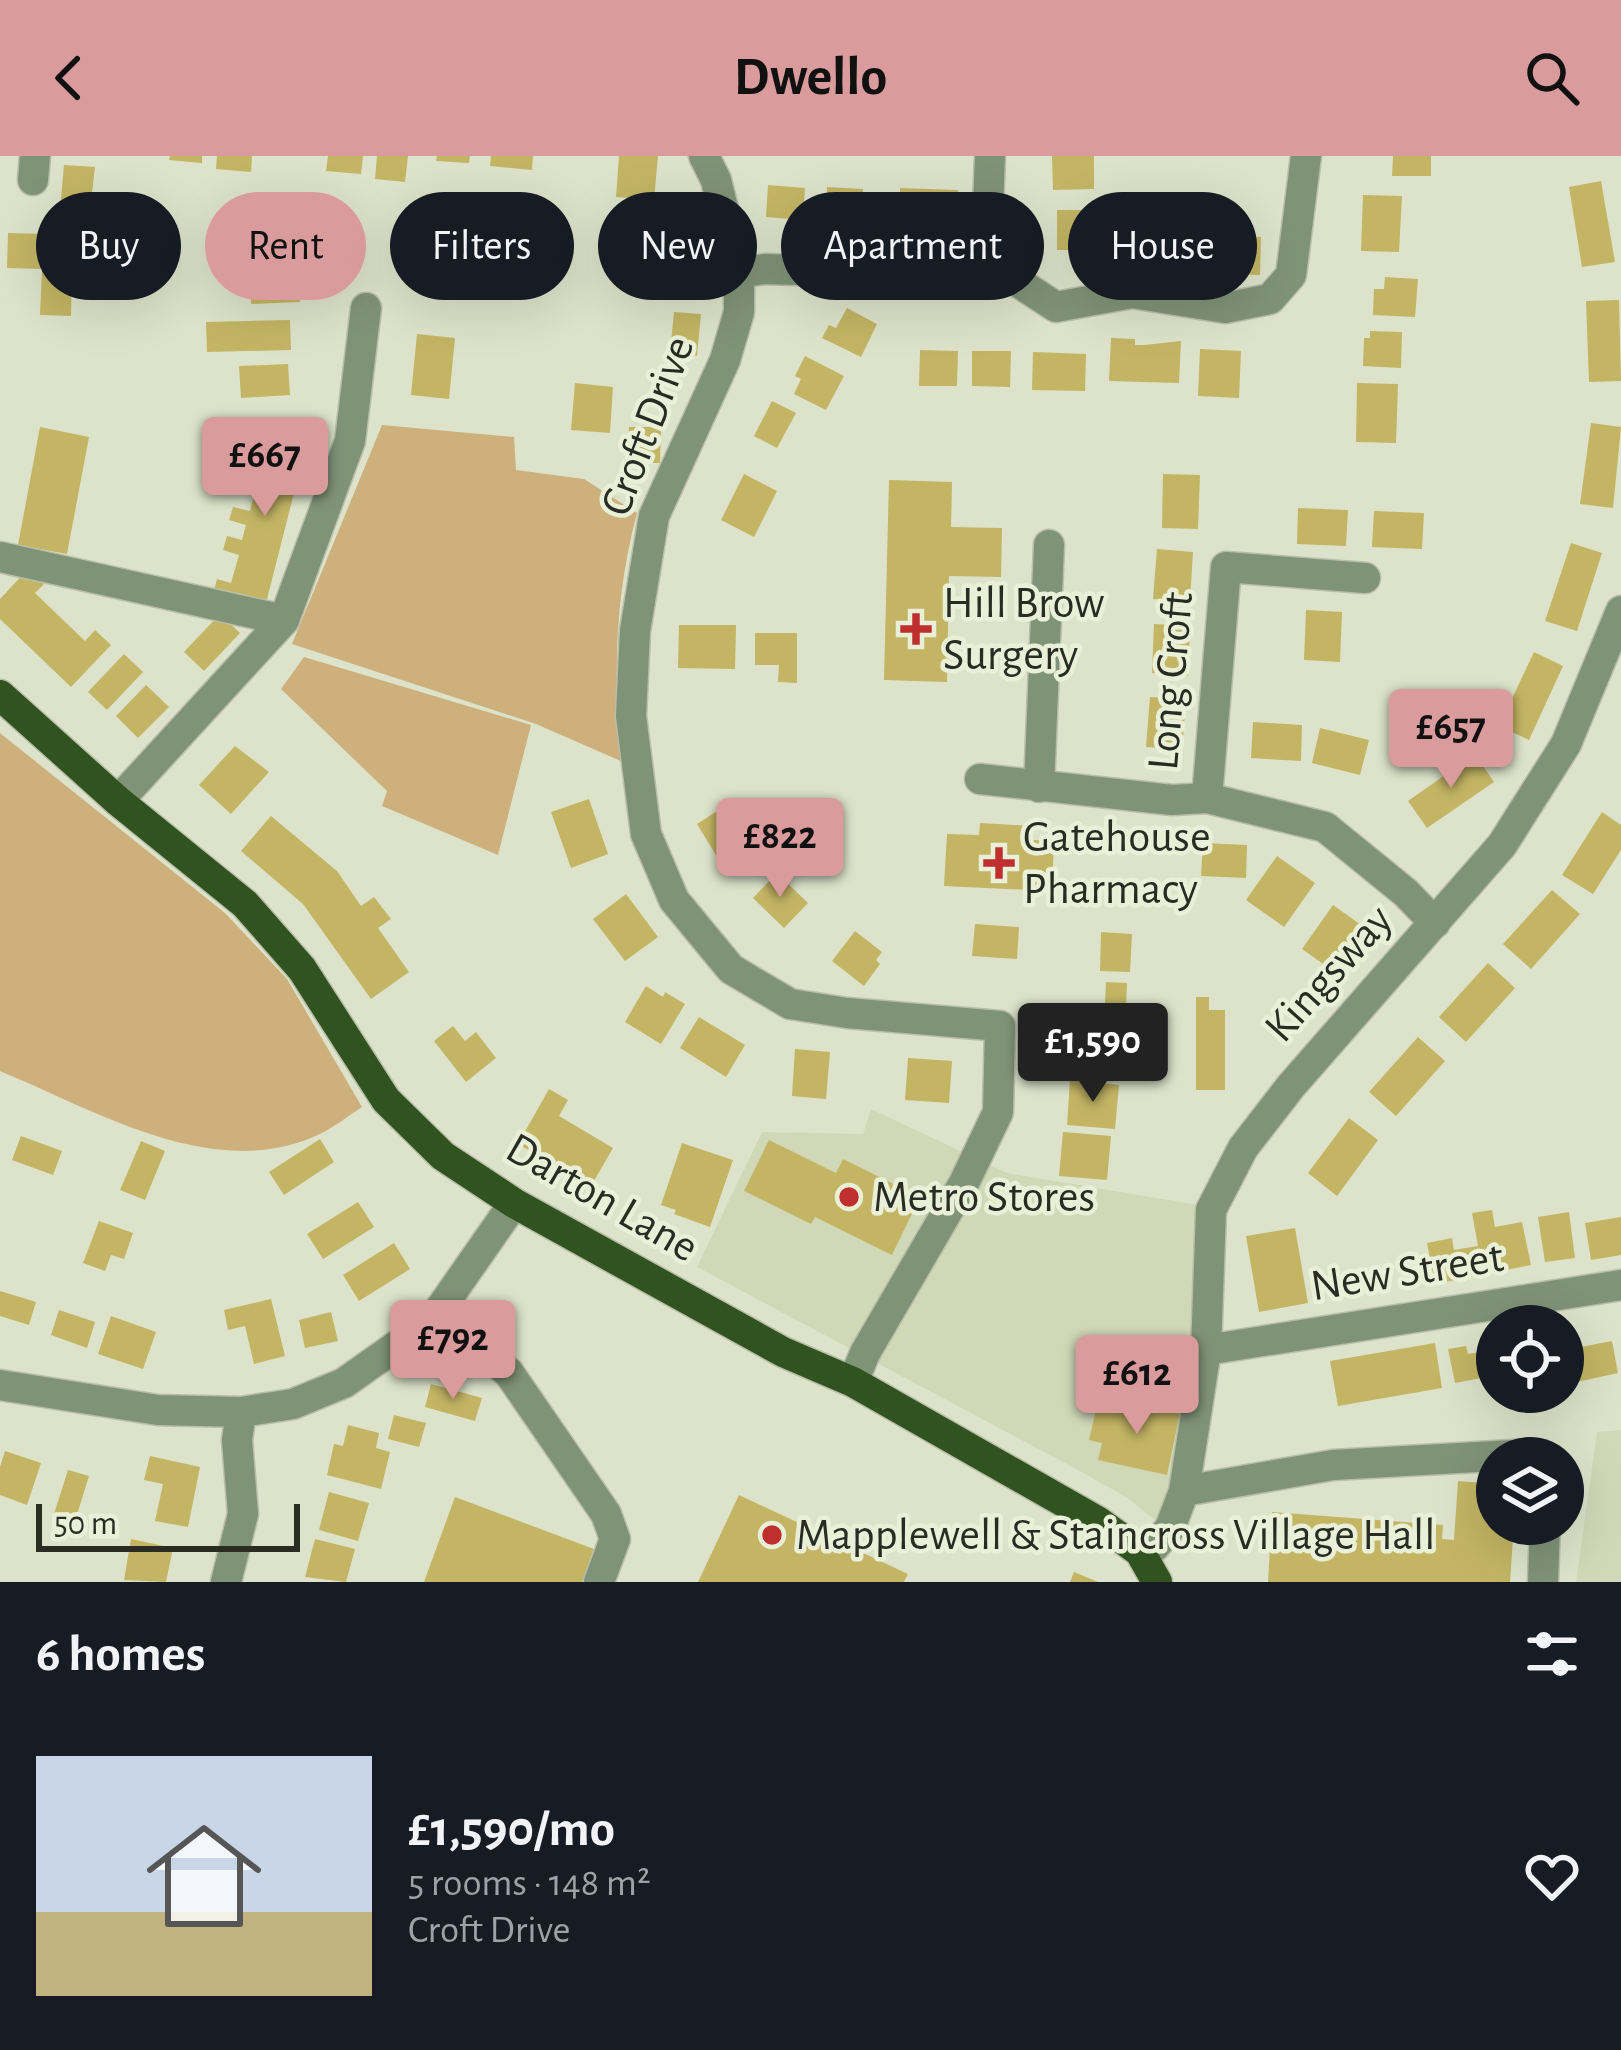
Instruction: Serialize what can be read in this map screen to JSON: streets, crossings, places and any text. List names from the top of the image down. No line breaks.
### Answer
{"streets":{"main road":["Darton Lane"],"street":["Croft Drive","Long Croft","Kingsway","New Street"]},"crossings":[["Croft Drive","Darton Lane"],["Long Croft","Kingsway"],["Kingsway","Darton Lane"],["Kingsway","New Street"]],"places":{"health":["Hill Brow Surgery","Gatehouse Pharmacy"],"other":["Metro Stores","Mapplewell & Staincross Village Hall"]},"scale_bar":"50 m","page":{"header":"Dwello","chip":["Buy","Rent","Filters","New","Apartment","House"],"price":["£667","£657","£822","£1,590","£792","£612"],"scale":"50 m","heading":"6 homes","list":[{"name":"£1,590/mo","note":"5 rooms · 148 m² · Croft Drive"}]}}
